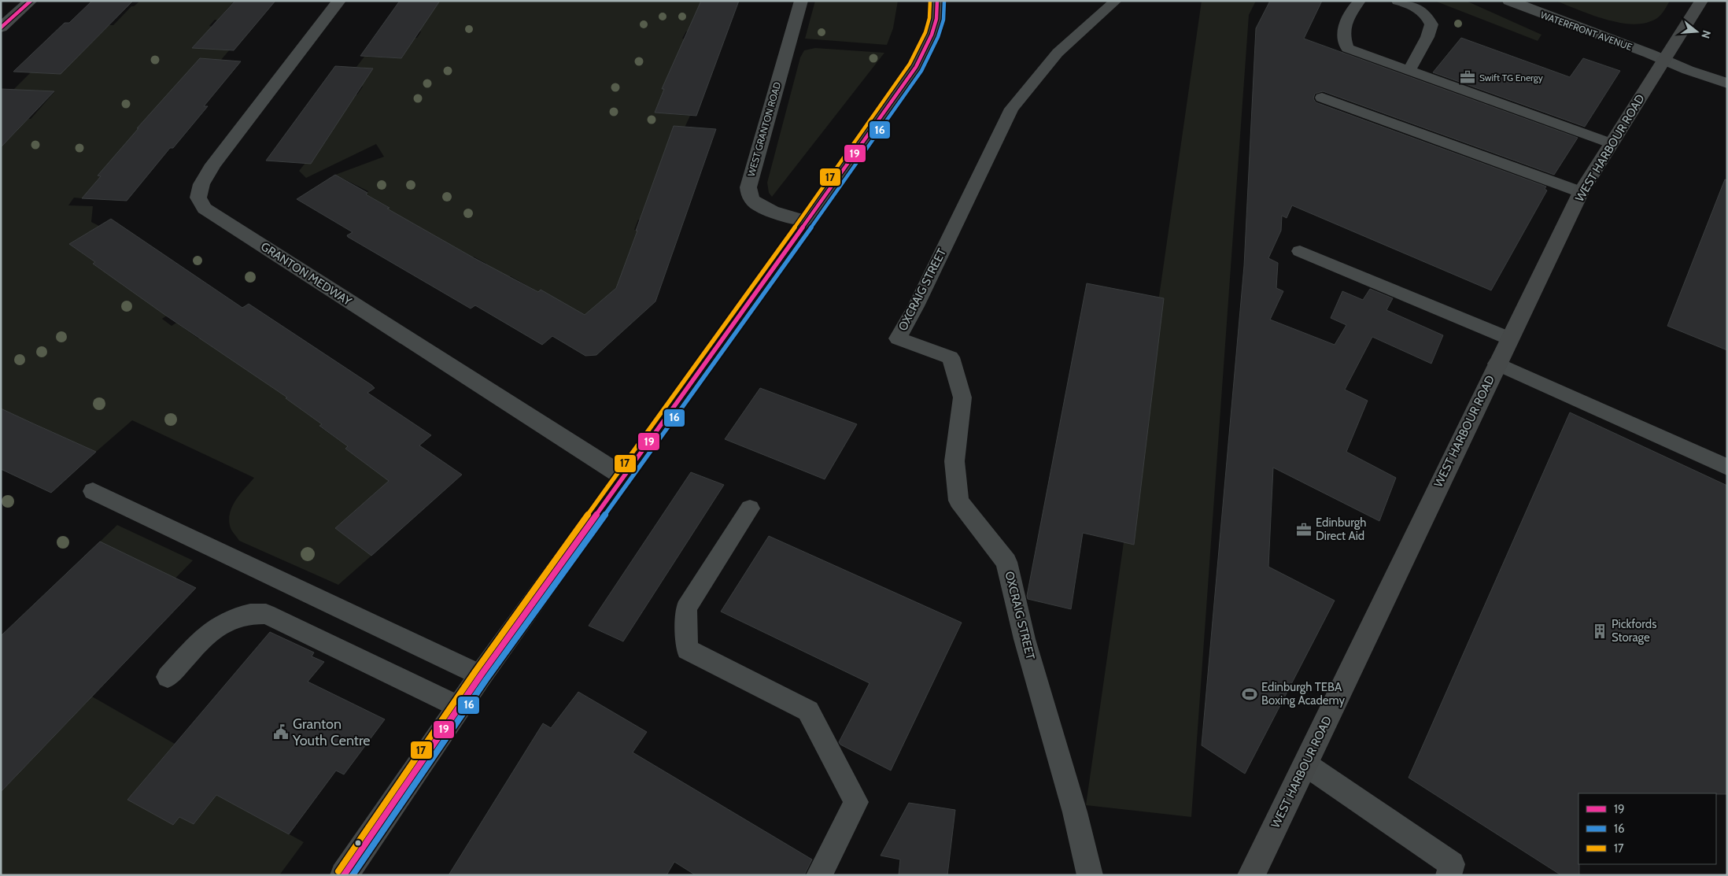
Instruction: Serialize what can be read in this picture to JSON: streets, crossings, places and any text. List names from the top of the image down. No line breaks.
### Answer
{"streets":{"street":["WATERFRONT AVENUE","WEST GRANTON ROAD","WEST HARBOUR ROAD","GRANTON MEDWAY"],"lane":["OXCRAIG STREET"]},"crossings":[["WATERFRONT AVENUE","WEST HARBOUR ROAD"]],"places":{"office":["Swift TG Energy","Edinburgh Direct Aid"],"building":["Pickfords Storage"],"sports":["Edinburgh TEBA Boxing Academy"],"public building":["Granton Youth Centre"]},"lines":["transit line 19","transit line 16","transit line 17"],"legend":["19","16","17"],"north":"right"}
